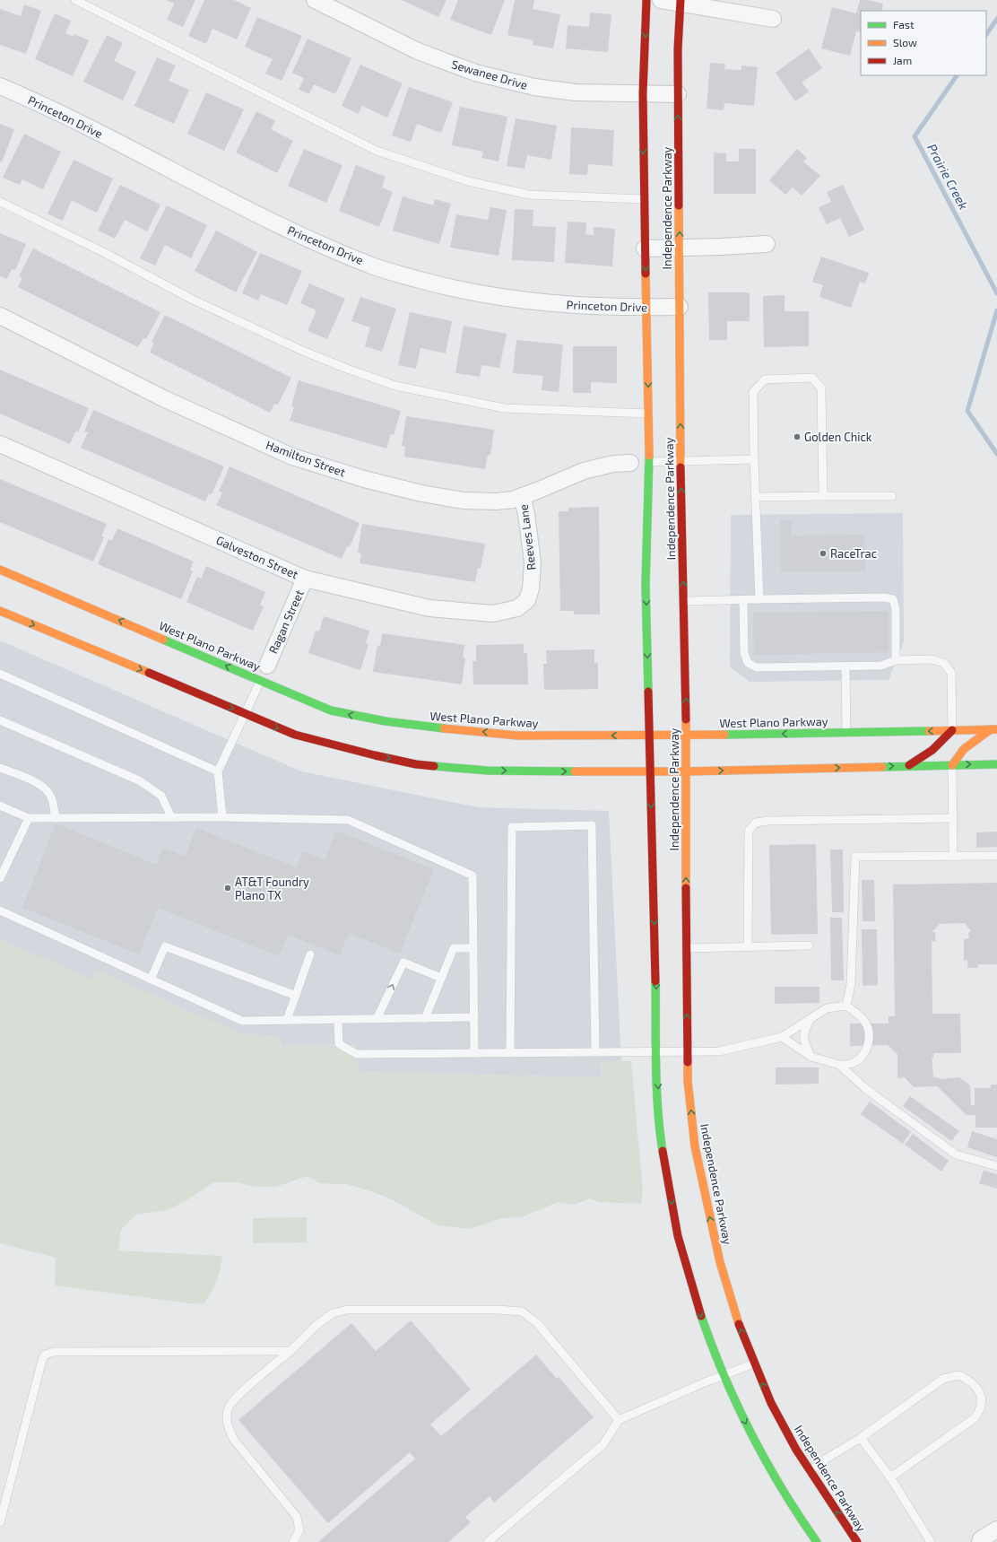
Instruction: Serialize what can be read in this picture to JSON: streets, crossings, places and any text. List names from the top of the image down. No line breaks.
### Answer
{"streets":{"main road":["Independence Parkway","West Plano Parkway"],"street":["Sewanee Drive","Princeton Drive","Hamilton Street","Reeves Lane","Galveston Street","Ragan Street"]},"crossings":[["Sewanee Drive","Independence Parkway"],["Princeton Drive","Independence Parkway"],["Independence Parkway","Hamilton Street"],["Independence Parkway","West Plano Parkway"],["Hamilton Street","Reeves Lane"],["Reeves Lane","Galveston Street"],["Galveston Street","Ragan Street"]],"water":["Prairie Creek"],"places":["Golden Chick","RaceTrac","AT&T Foundry Plano TX"],"legend":["Fast","Slow","Jam"]}
